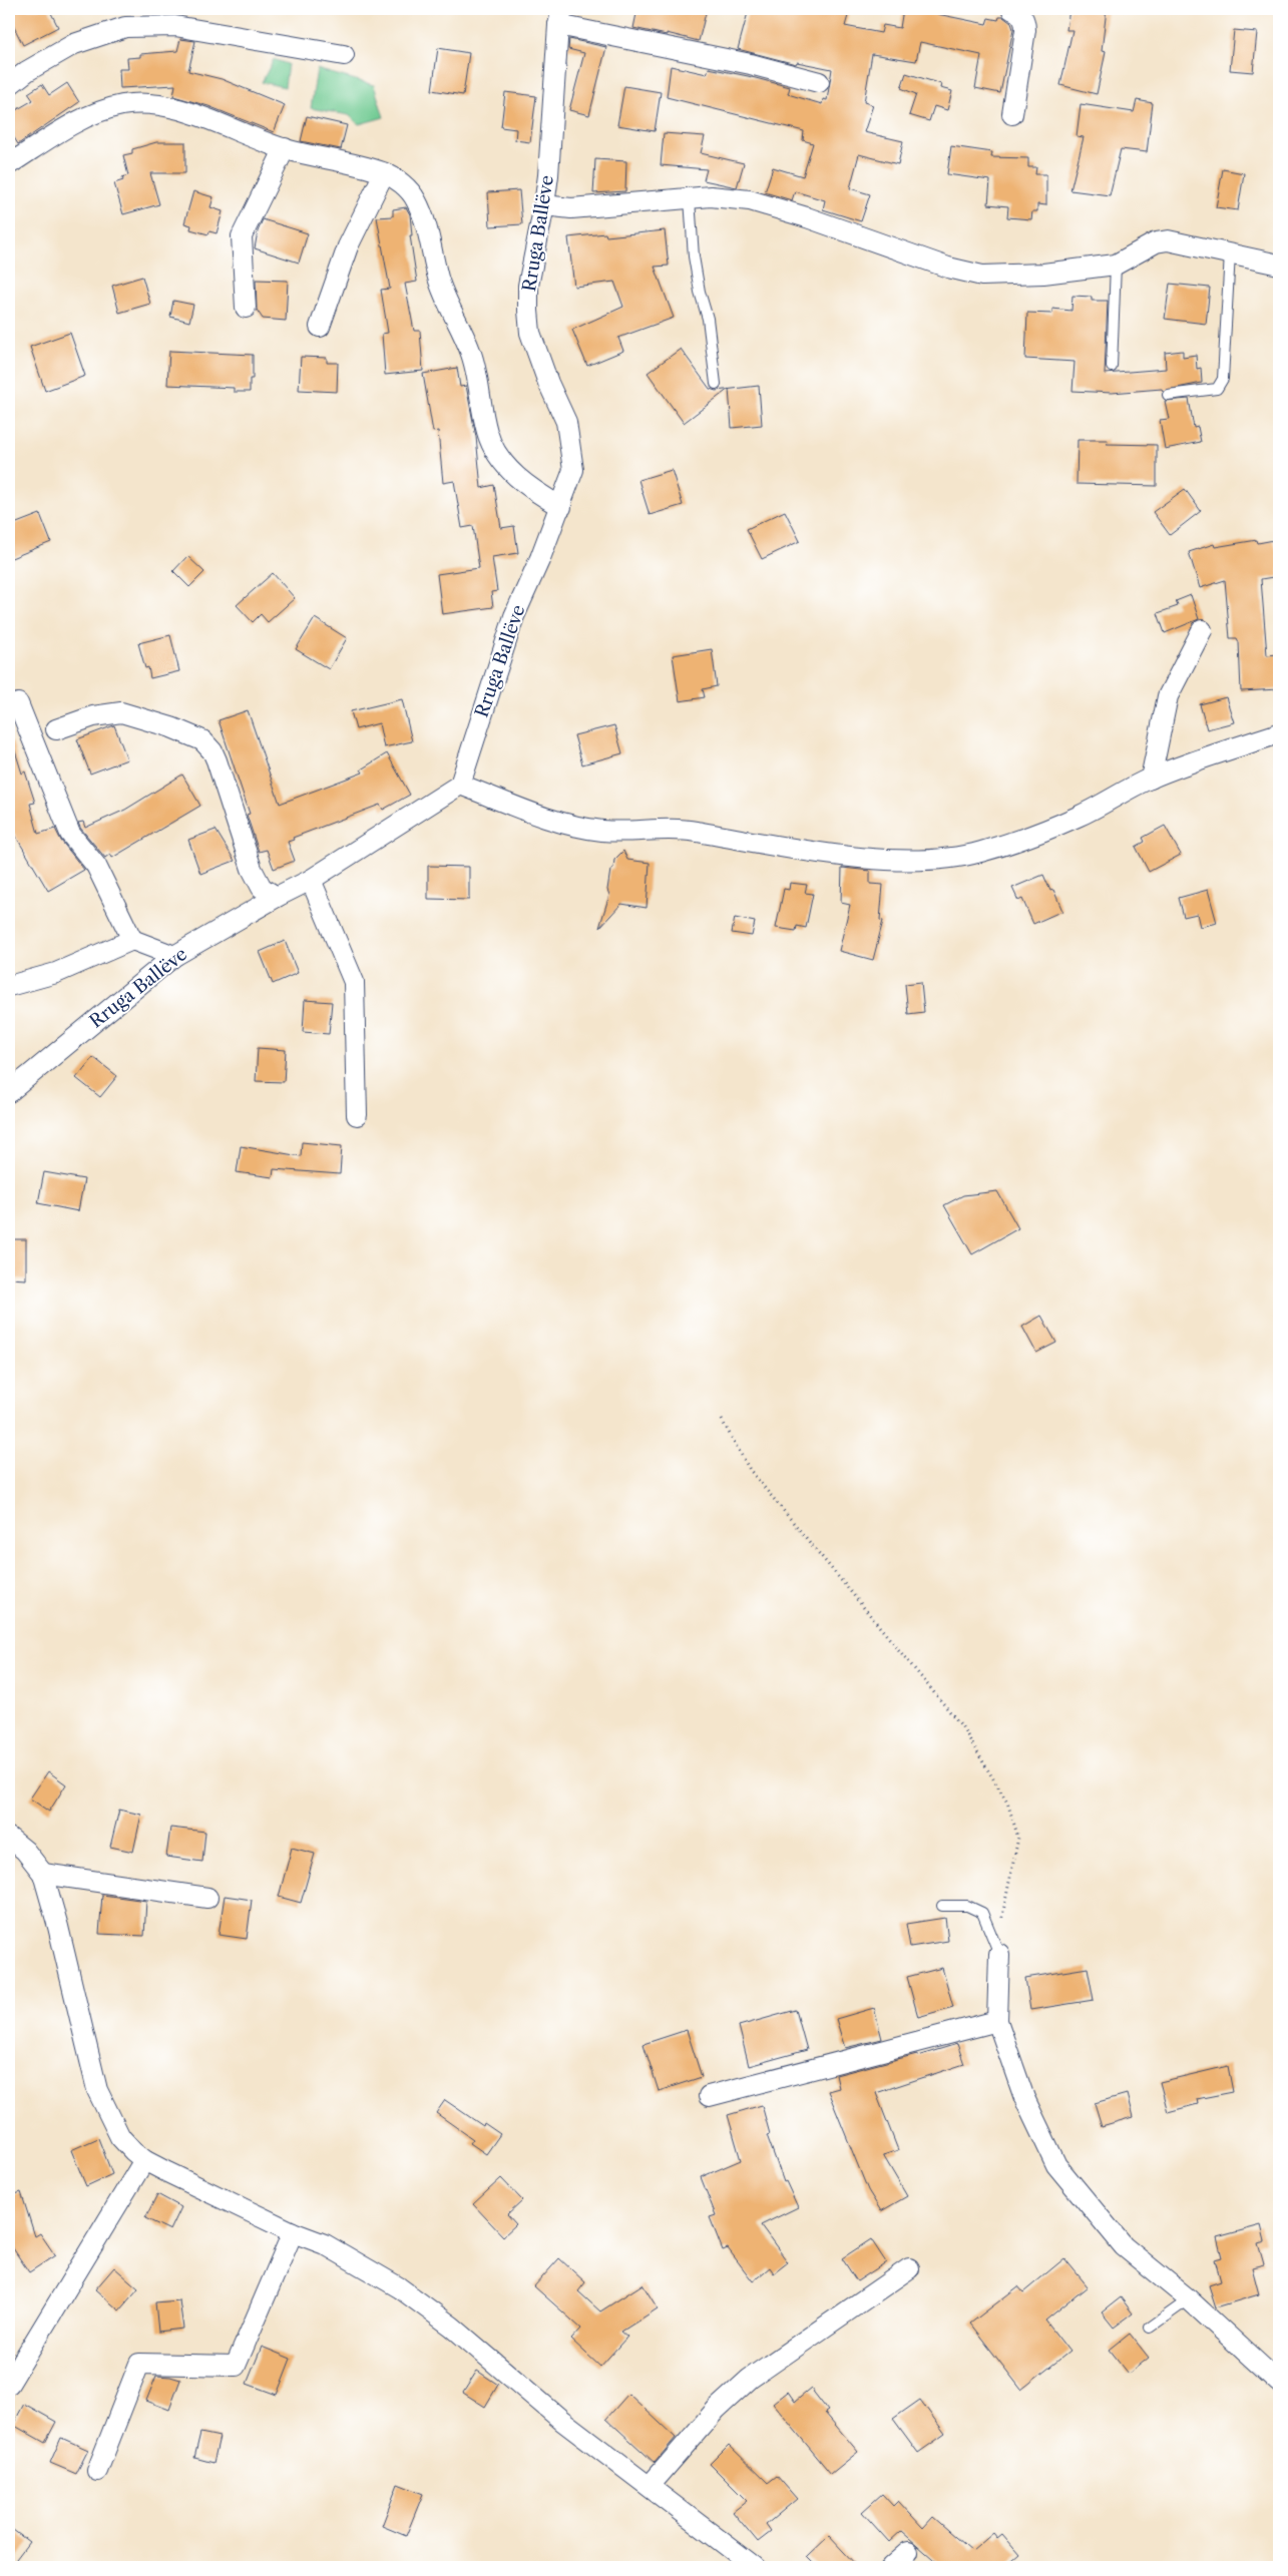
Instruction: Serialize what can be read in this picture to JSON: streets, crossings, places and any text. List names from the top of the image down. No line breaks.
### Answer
{"streets":{"street":["Rruga Ballëve"]}}
